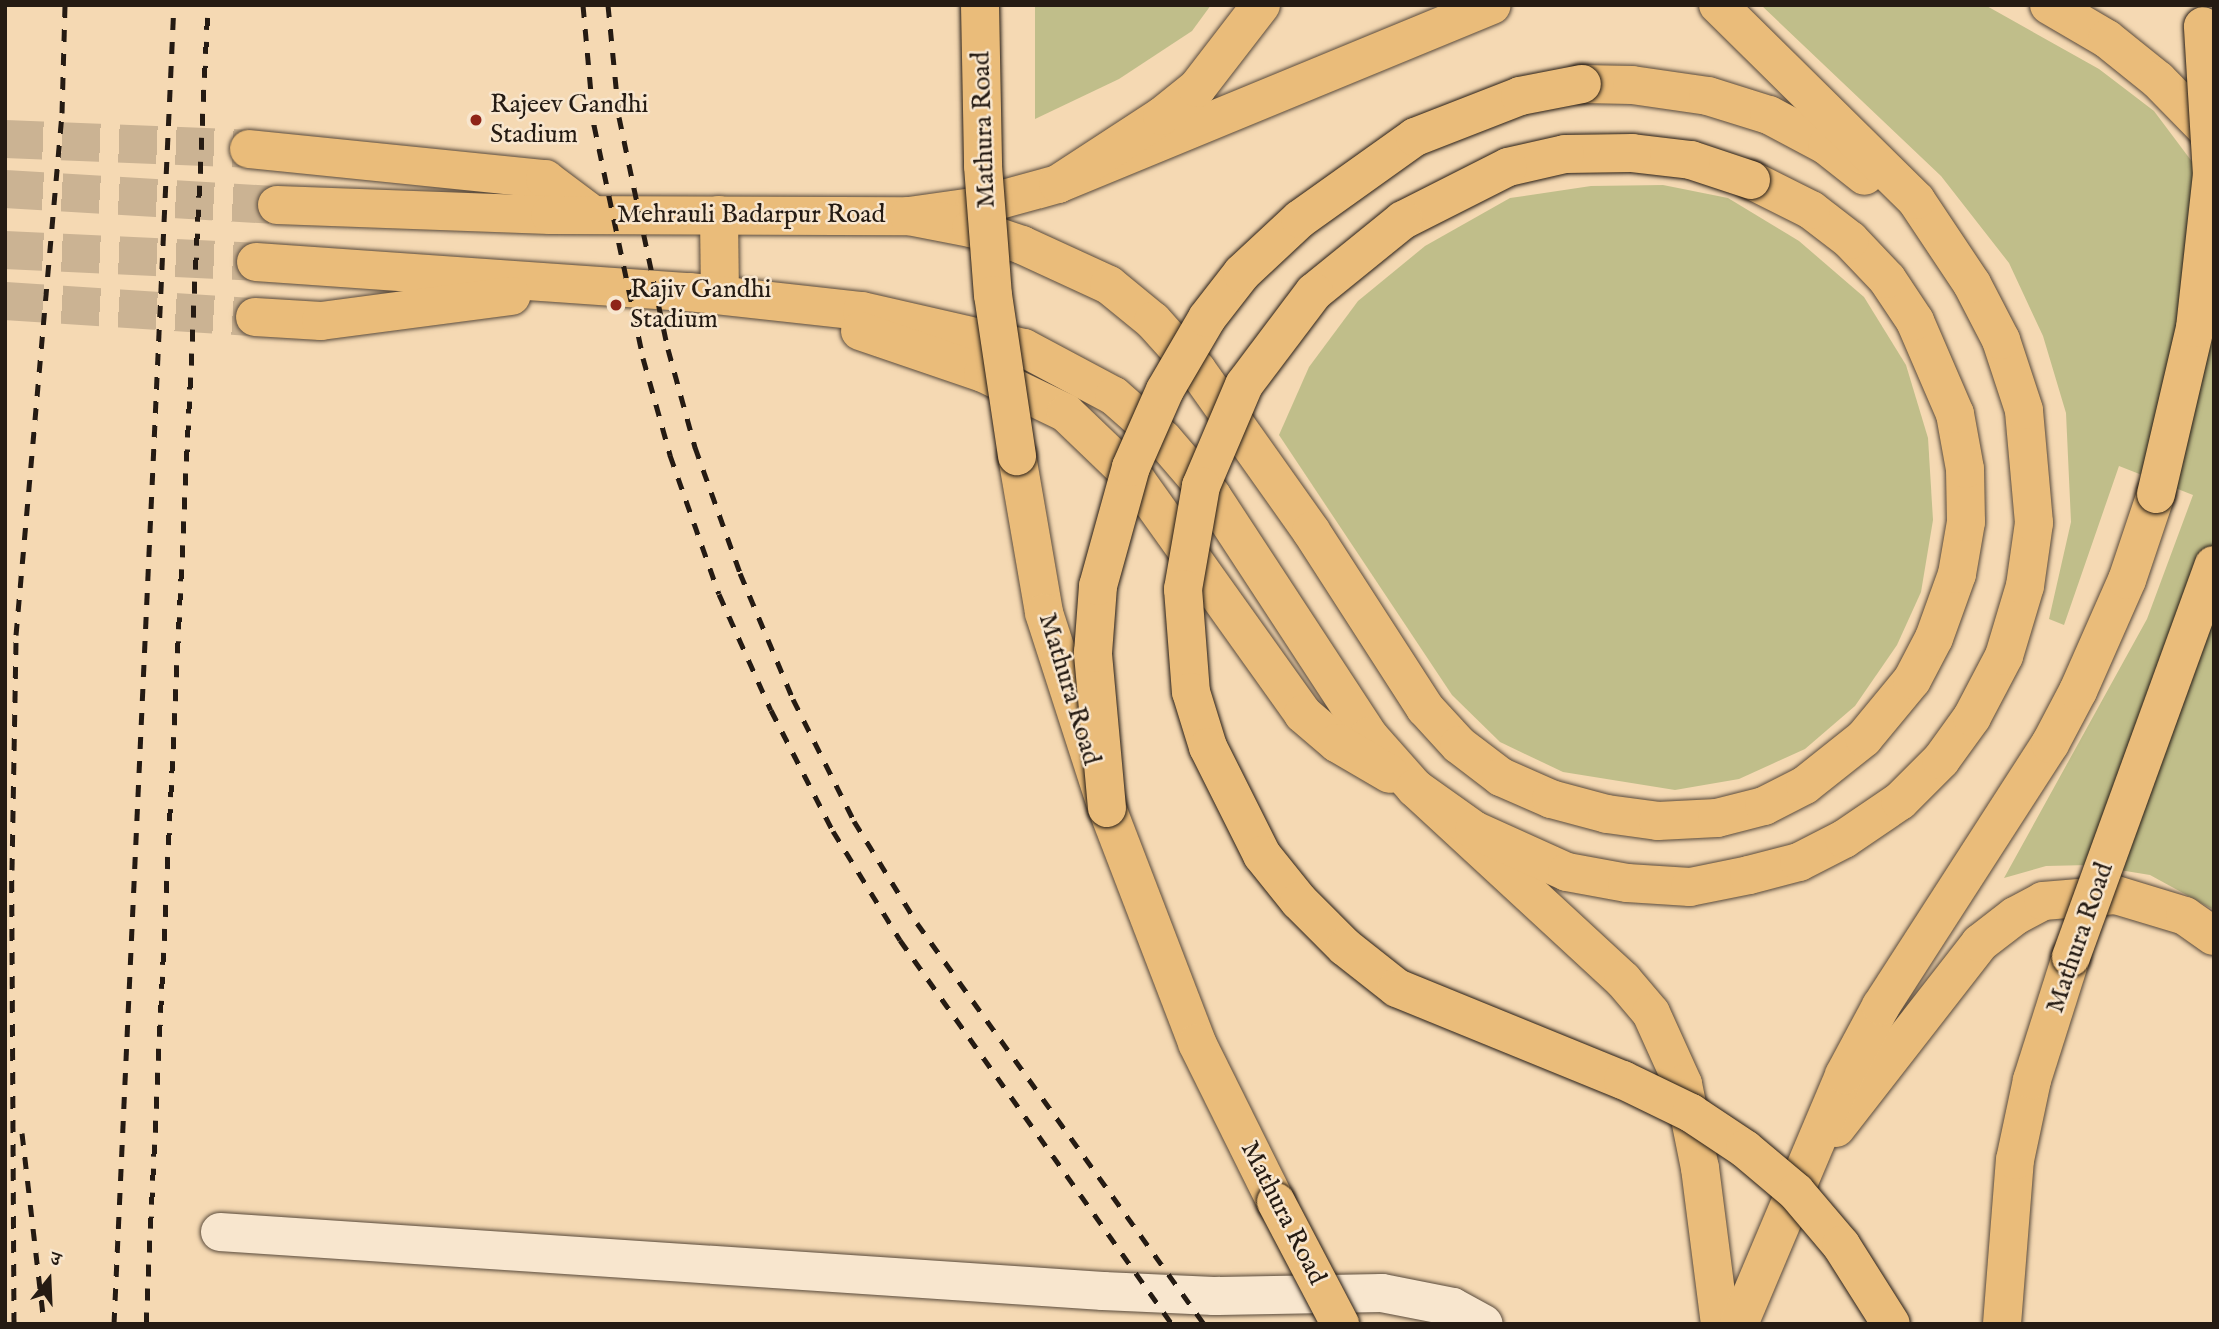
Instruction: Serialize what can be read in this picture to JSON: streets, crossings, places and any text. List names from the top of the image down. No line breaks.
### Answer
{"streets":{"main road":["Mathura Road","Mehrauli Badarpur Road"]},"places":["Rajeev Gandhi Stadium","Rajiv Gandhi Stadium"],"north":"top"}
